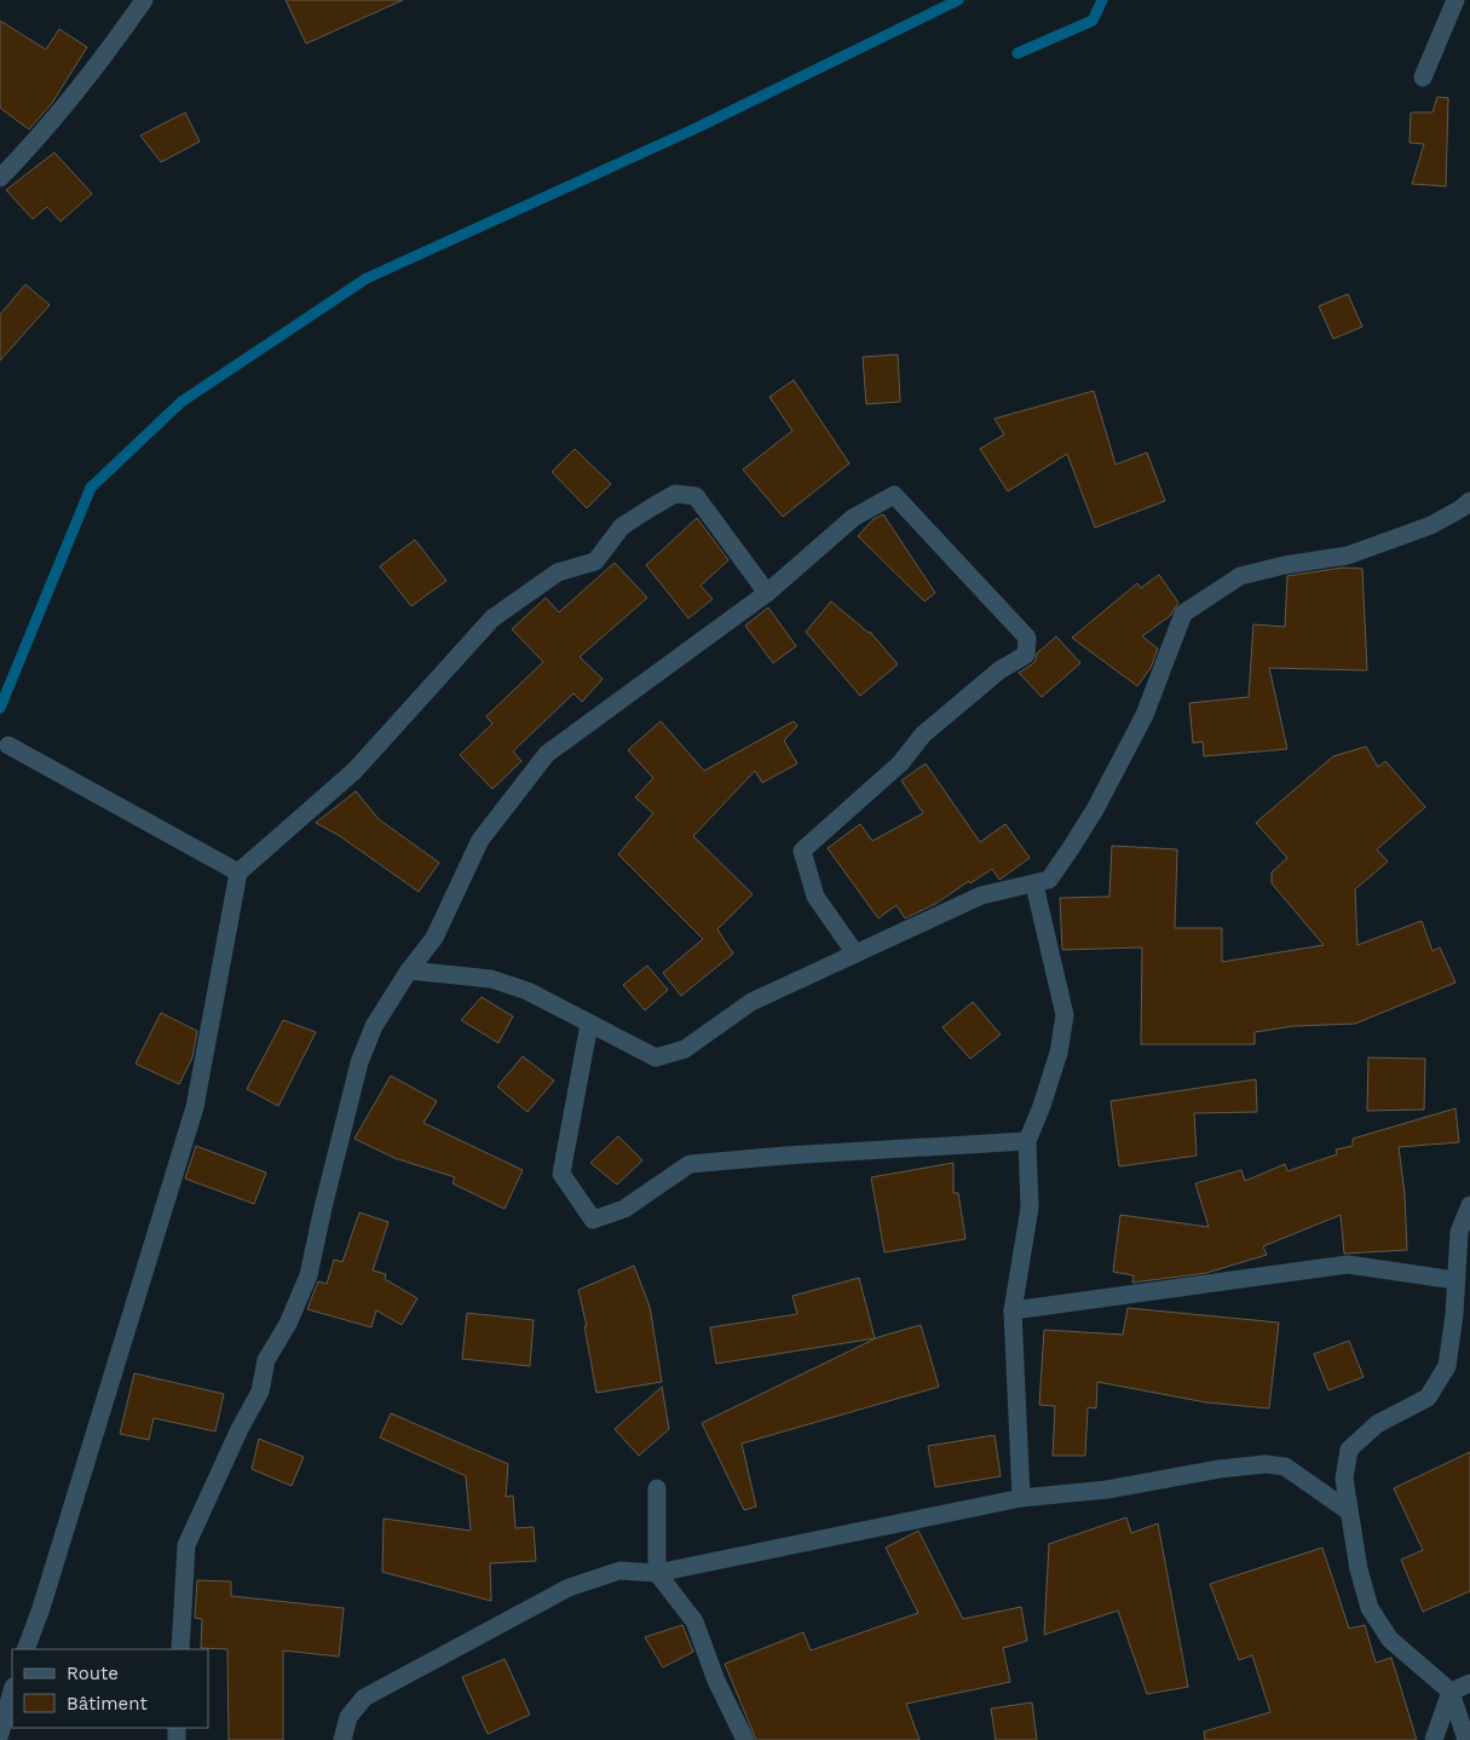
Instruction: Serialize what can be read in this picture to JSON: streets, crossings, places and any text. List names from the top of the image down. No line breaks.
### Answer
{"legend":["Route","Bâtiment"]}
